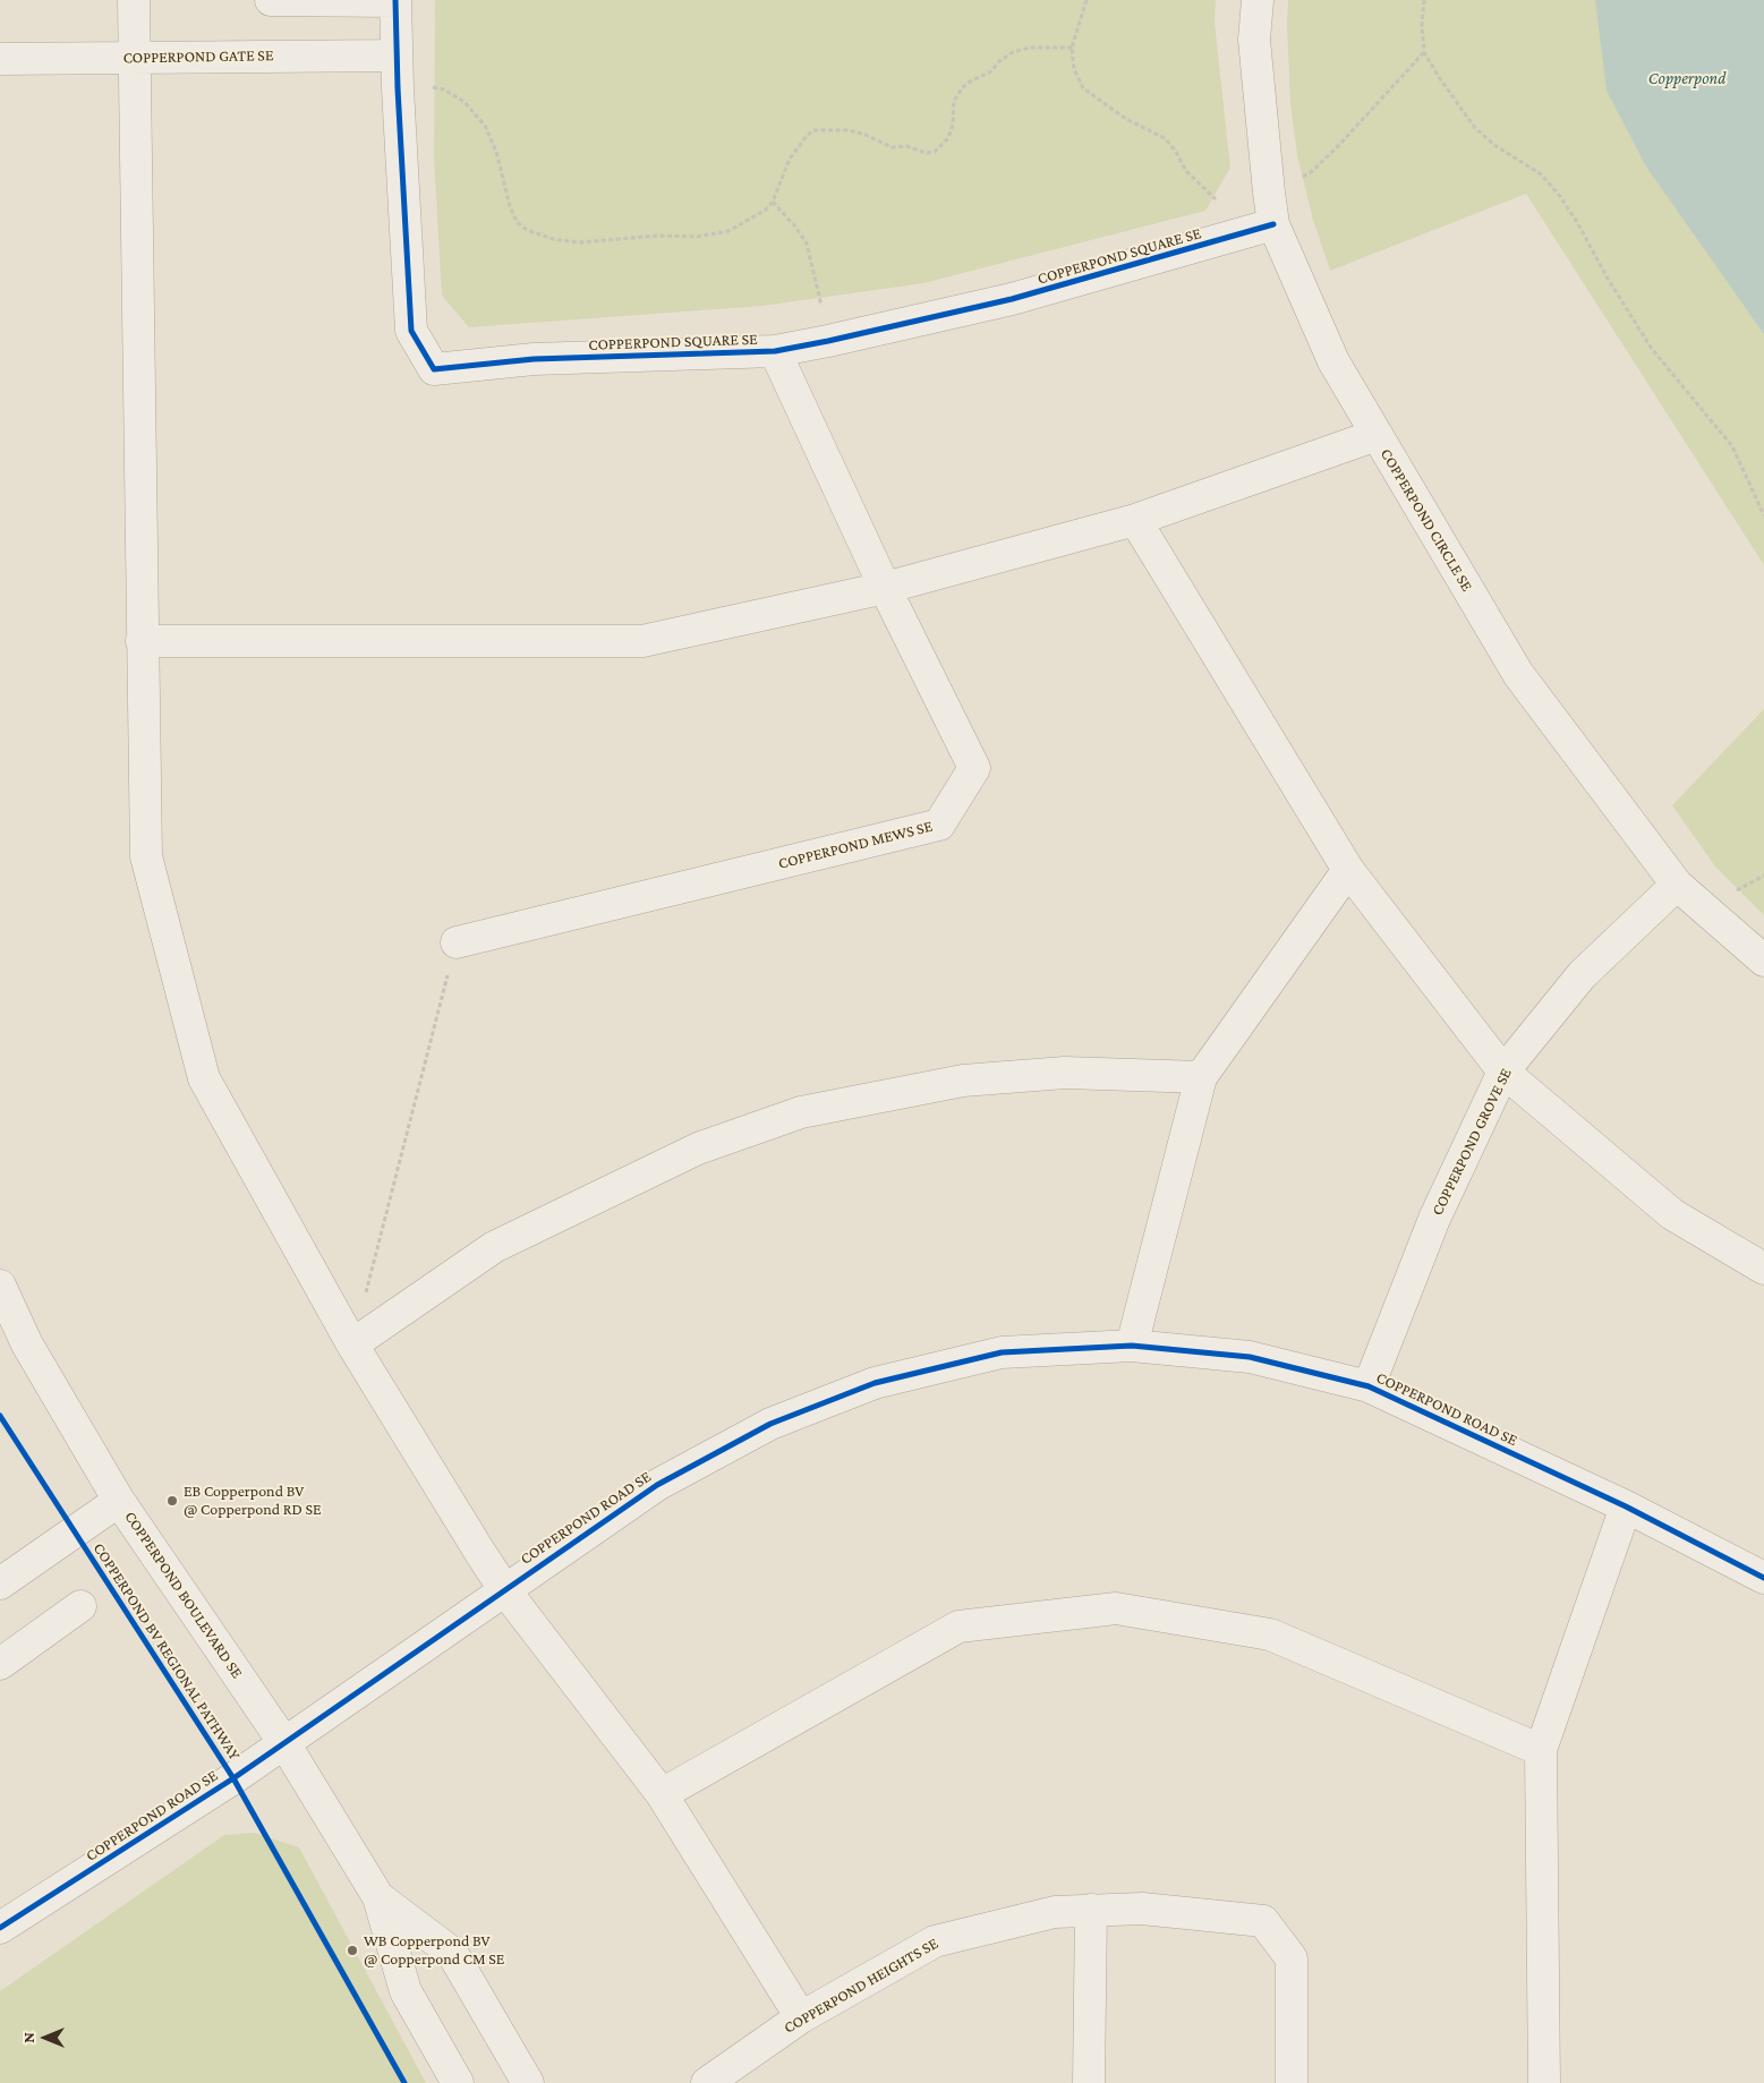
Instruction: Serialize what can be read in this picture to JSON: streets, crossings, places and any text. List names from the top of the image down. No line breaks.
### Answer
{"streets":{"street":["COPPERPOND GATE SE","COPPERPOND SQUARE SE","COPPERPOND CIRCLE SE","COPPERPOND MEWS SE","COPPERPOND GROVE SE","COPPERPOND ROAD SE","COPPERPOND BOULEVARD SE","COPPERPOND HEIGHTS SE"],"cycle path":["COPPERPOND BV REGIONAL PATHWAY"]},"crossings":[["COPPERPOND GATE SE","COPPERPOND SQUARE SE"],["COPPERPOND SQUARE SE","COPPERPOND CIRCLE SE"],["COPPERPOND SQUARE SE","COPPERPOND MEWS SE"],["COPPERPOND CIRCLE SE","COPPERPOND GROVE SE"],["COPPERPOND GROVE SE","COPPERPOND ROAD SE"],["COPPERPOND ROAD SE","COPPERPOND BOULEVARD SE"]],"water":["Copperpond"],"places":["EB Copperpond BV @ Copperpond RD SE","WB Copperpond BV @ Copperpond CM SE"],"north":"left"}
